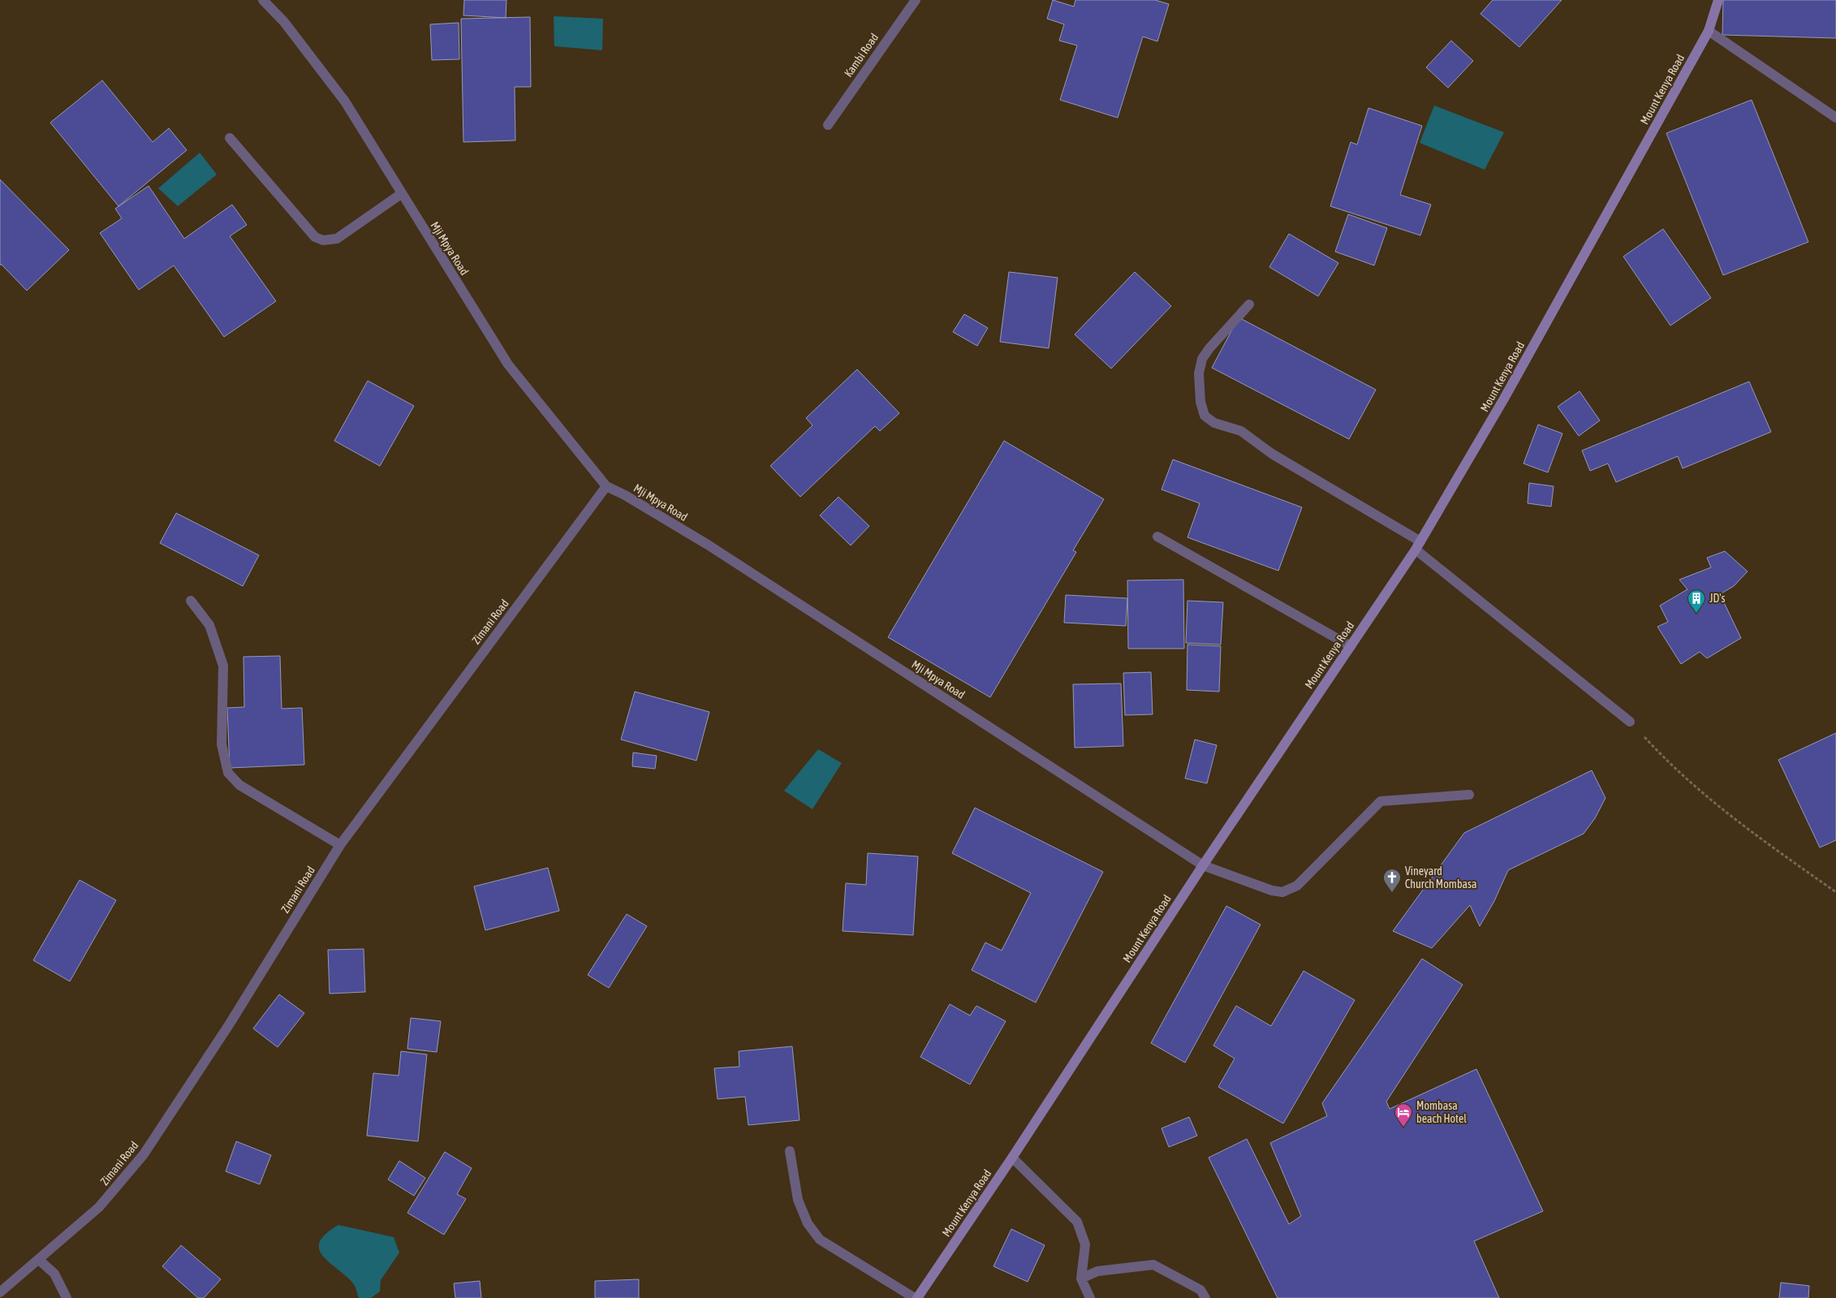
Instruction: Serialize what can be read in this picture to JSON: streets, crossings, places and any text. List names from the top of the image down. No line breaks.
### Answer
{"streets":{"main road":["Mount Kenya Road"],"street":["Kambi Road","Mji Mpya Road","Zimani Road"]},"crossings":[["Mount Kenya Road","Mji Mpya Road"],["Mji Mpya Road","Zimani Road"]],"places":{"building":["JD's"],"church":["Vineyard Church Mombasa"],"hotel":["Mombasa beach Hotel"]}}
